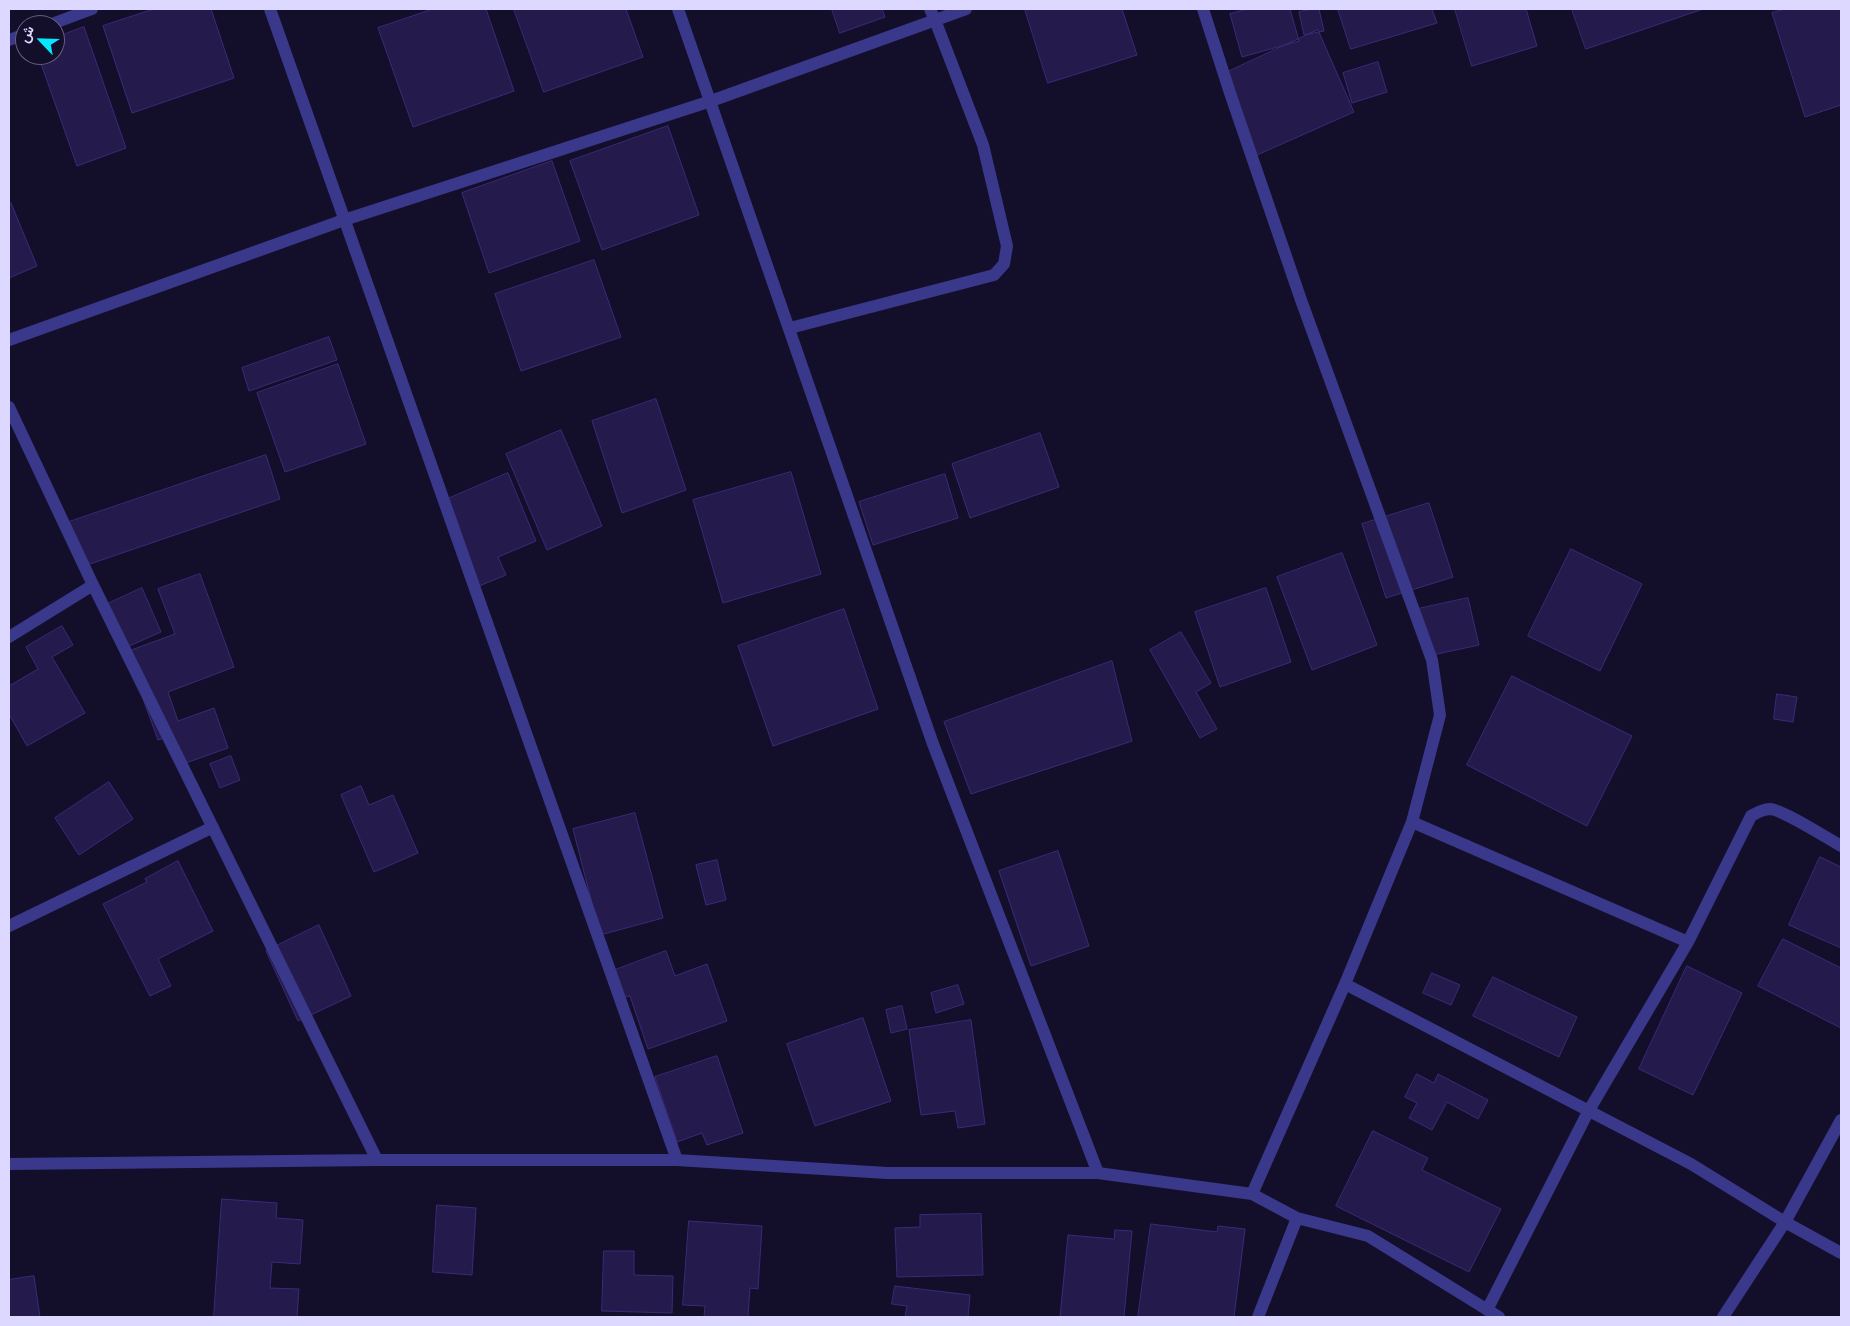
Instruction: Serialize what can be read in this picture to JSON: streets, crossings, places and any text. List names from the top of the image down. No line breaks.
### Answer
{"north":"top left"}
